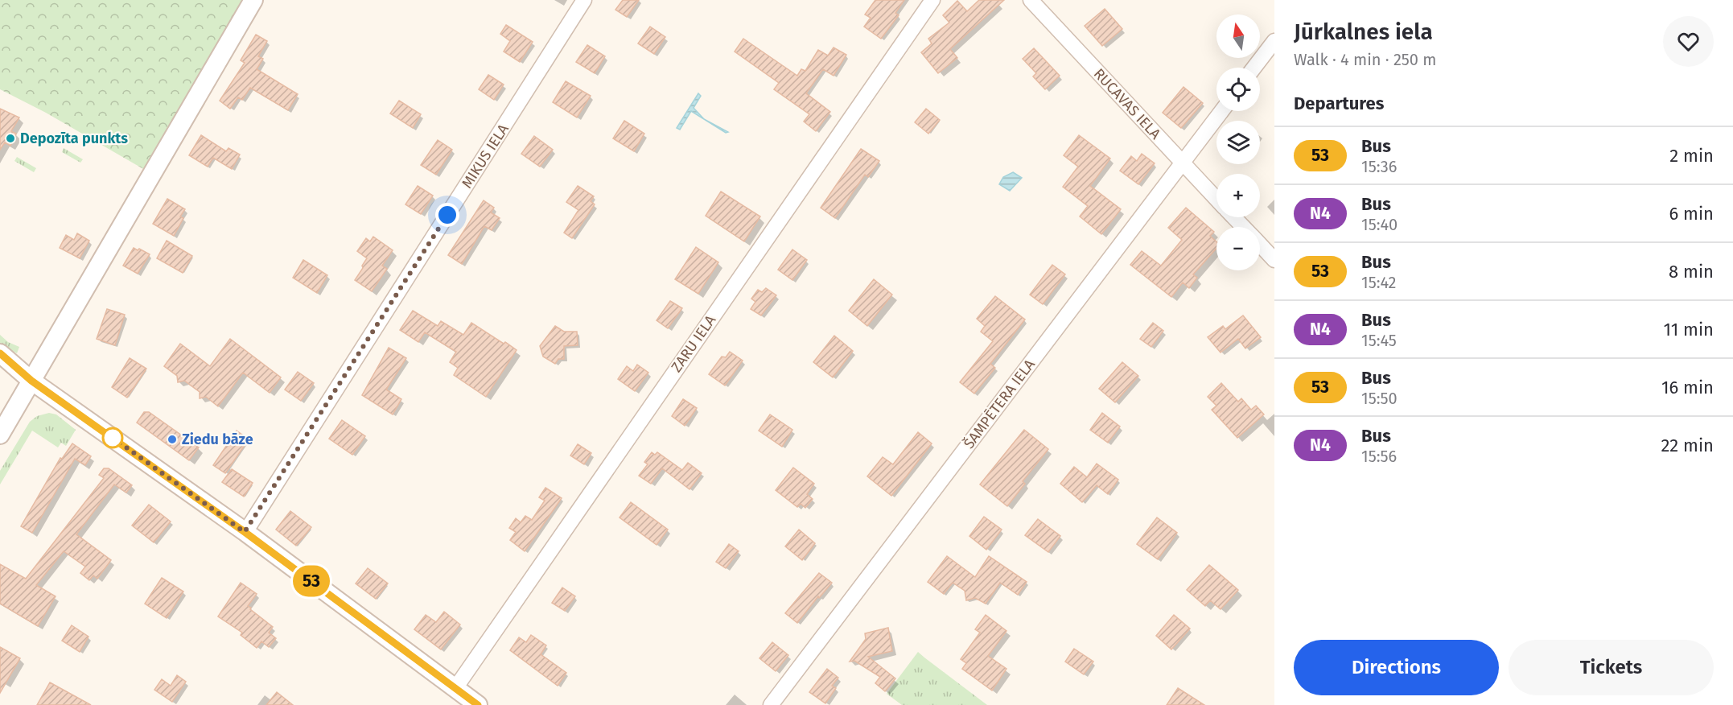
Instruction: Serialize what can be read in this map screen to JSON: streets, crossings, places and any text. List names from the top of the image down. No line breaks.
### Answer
{"streets":{"street":["RUCAVAS IELA","MIKUS IELA","ZARU IELA","ŠAMPĒTERA IELA"]},"crossings":[["RUCAVAS IELA","ŠAMPĒTERA IELA"]],"places":["Depozīta punkts","Ziedu bāze"],"lines":["bus line 53"],"north":"top","page":{"on_map":"53","heading":[["Jūrkalnes iela","Walk · 4 min · 250 m"],"Departures"],"map_buttons":["+","−"],"list":[{"mark":"53","name":"Bus","note":"15:36","value":"2 min"},{"mark":"N4","name":"Bus","note":"15:40","value":"6 min"},{"mark":"53","name":"Bus","note":"15:42","value":"8 min"},{"mark":"N4","name":"Bus","note":"15:45","value":"11 min"},{"mark":"53","name":"Bus","note":"15:50","value":"16 min"},{"mark":"N4","name":"Bus","note":"15:56","value":"22 min"}],"buttons":["Directions","Tickets"]}}
